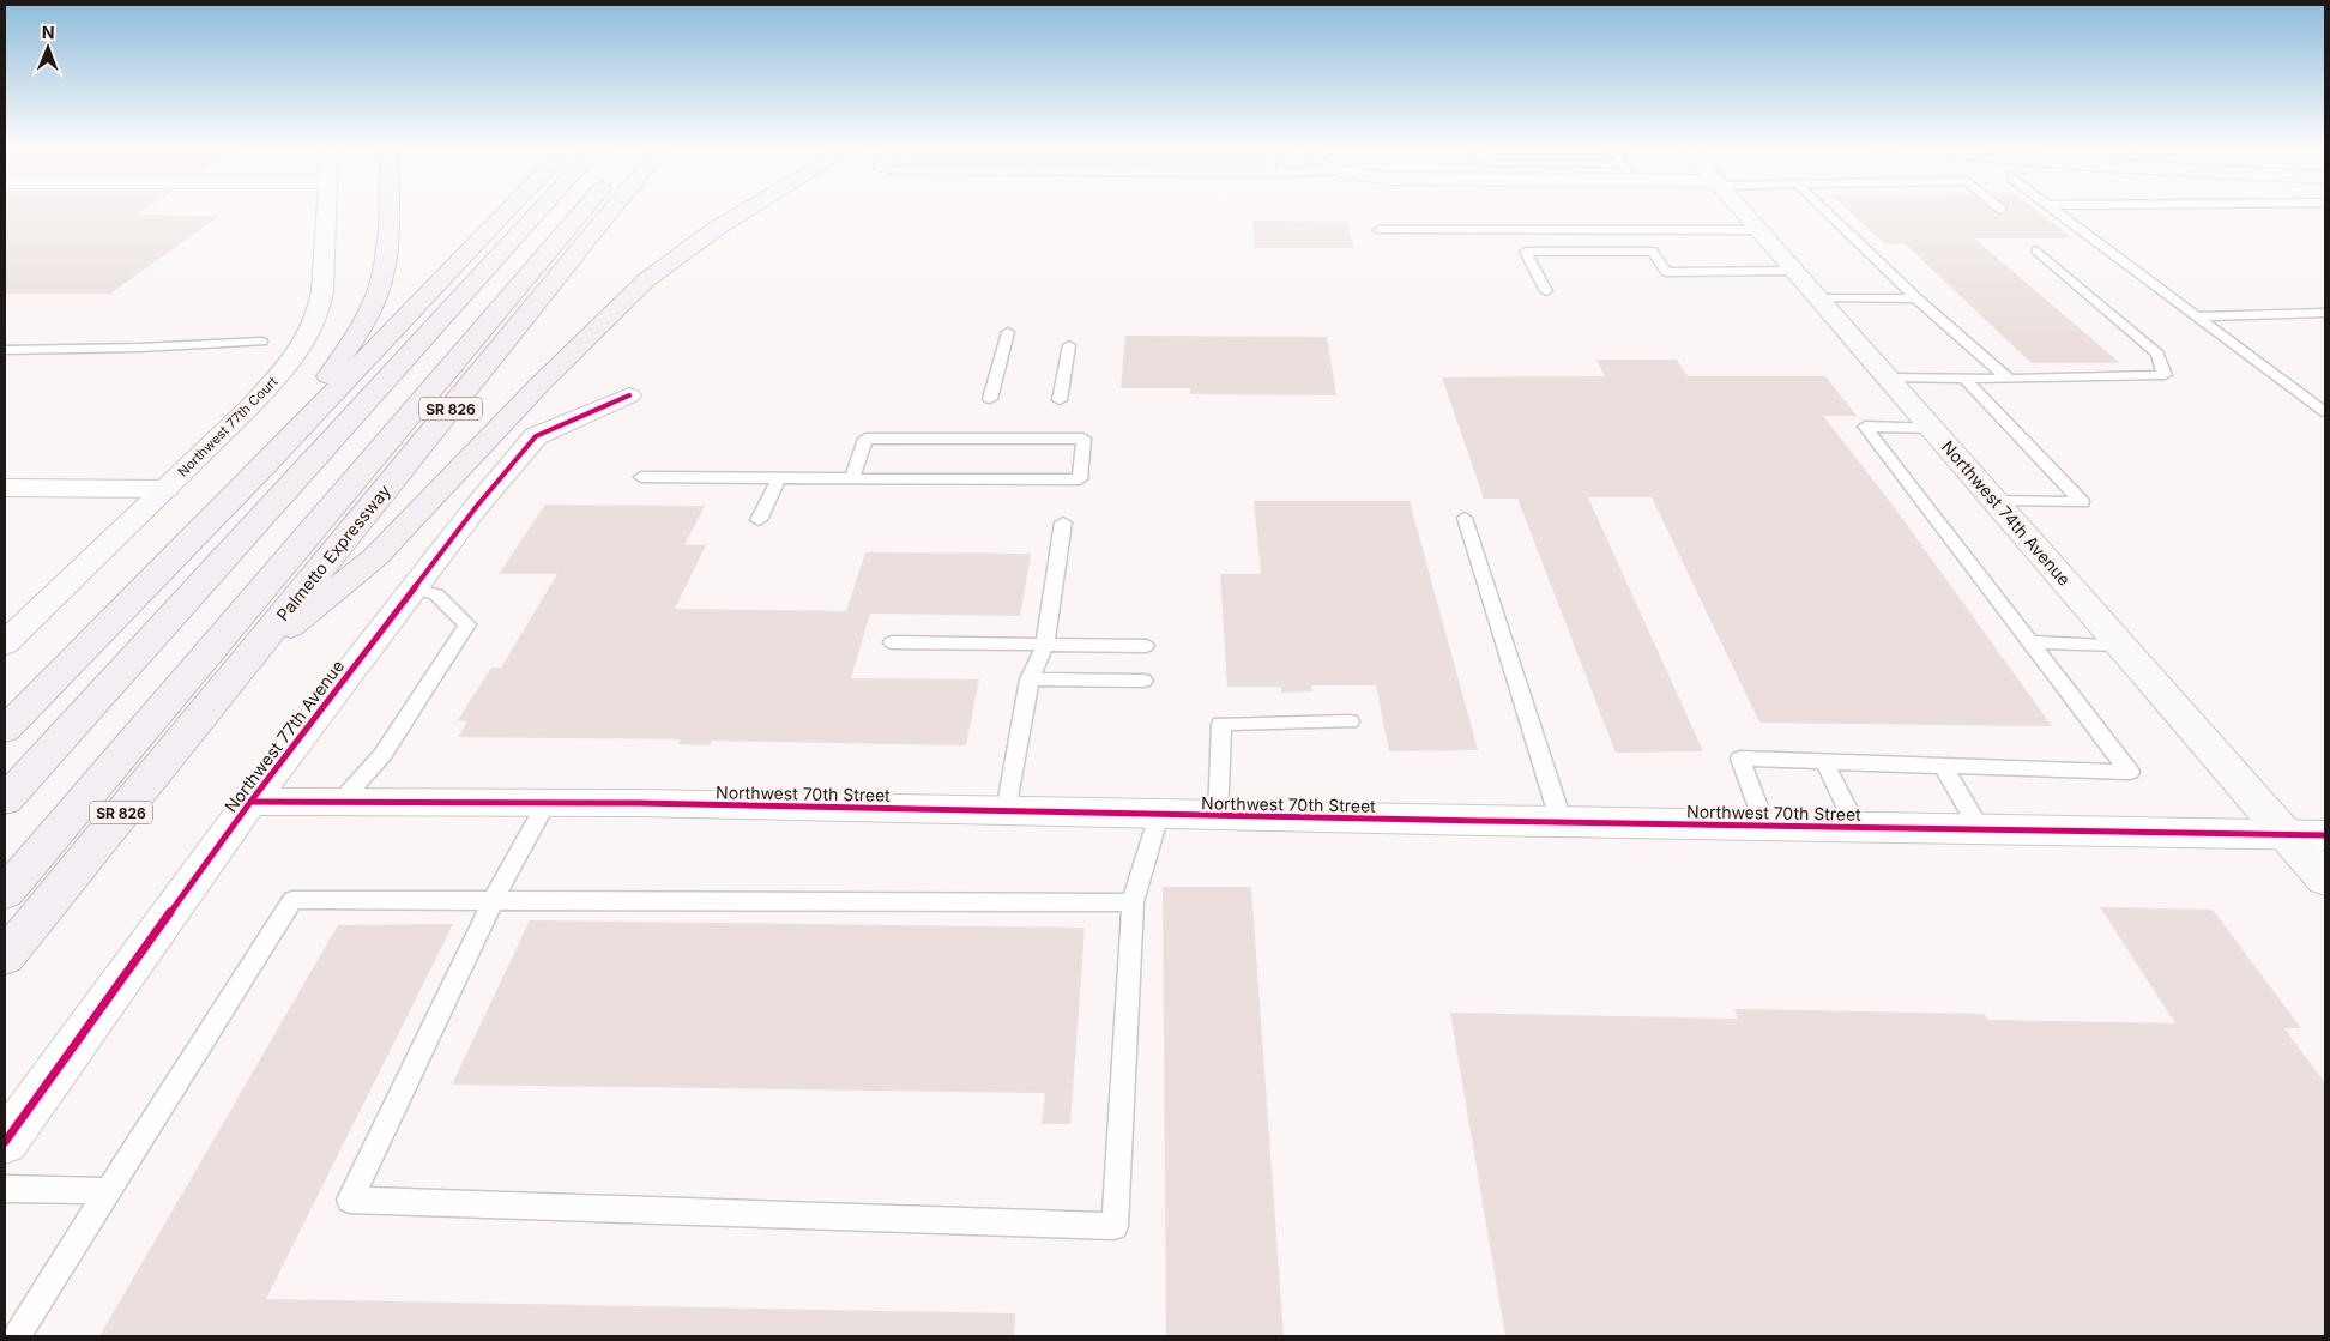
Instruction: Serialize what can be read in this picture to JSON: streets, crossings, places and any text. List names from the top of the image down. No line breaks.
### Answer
{"streets":{"highway":["SR 826","Palmetto Expressway"],"street":["Northwest 77th Court","Northwest 74th Avenue","Northwest 77th Avenue","Northwest 70th Street"]},"crossings":[["Northwest 74th Avenue","Northwest 70th Street"],["Northwest 77th Avenue","Northwest 70th Street"]],"north":"top"}
